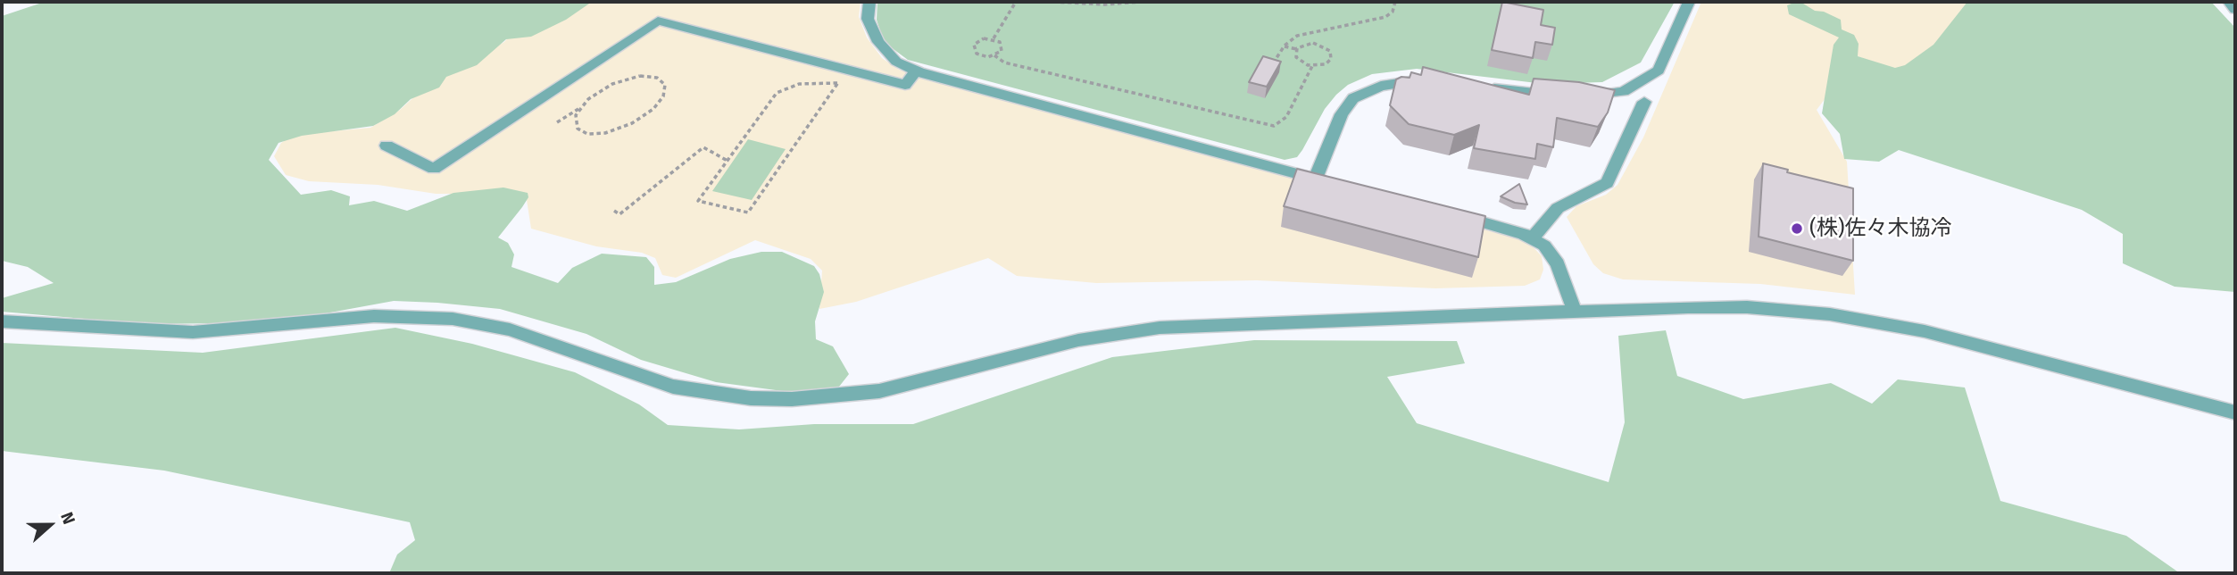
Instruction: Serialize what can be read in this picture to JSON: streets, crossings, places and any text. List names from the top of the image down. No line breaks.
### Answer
{"places":["(株)佐々木協冷"],"north":"right"}
